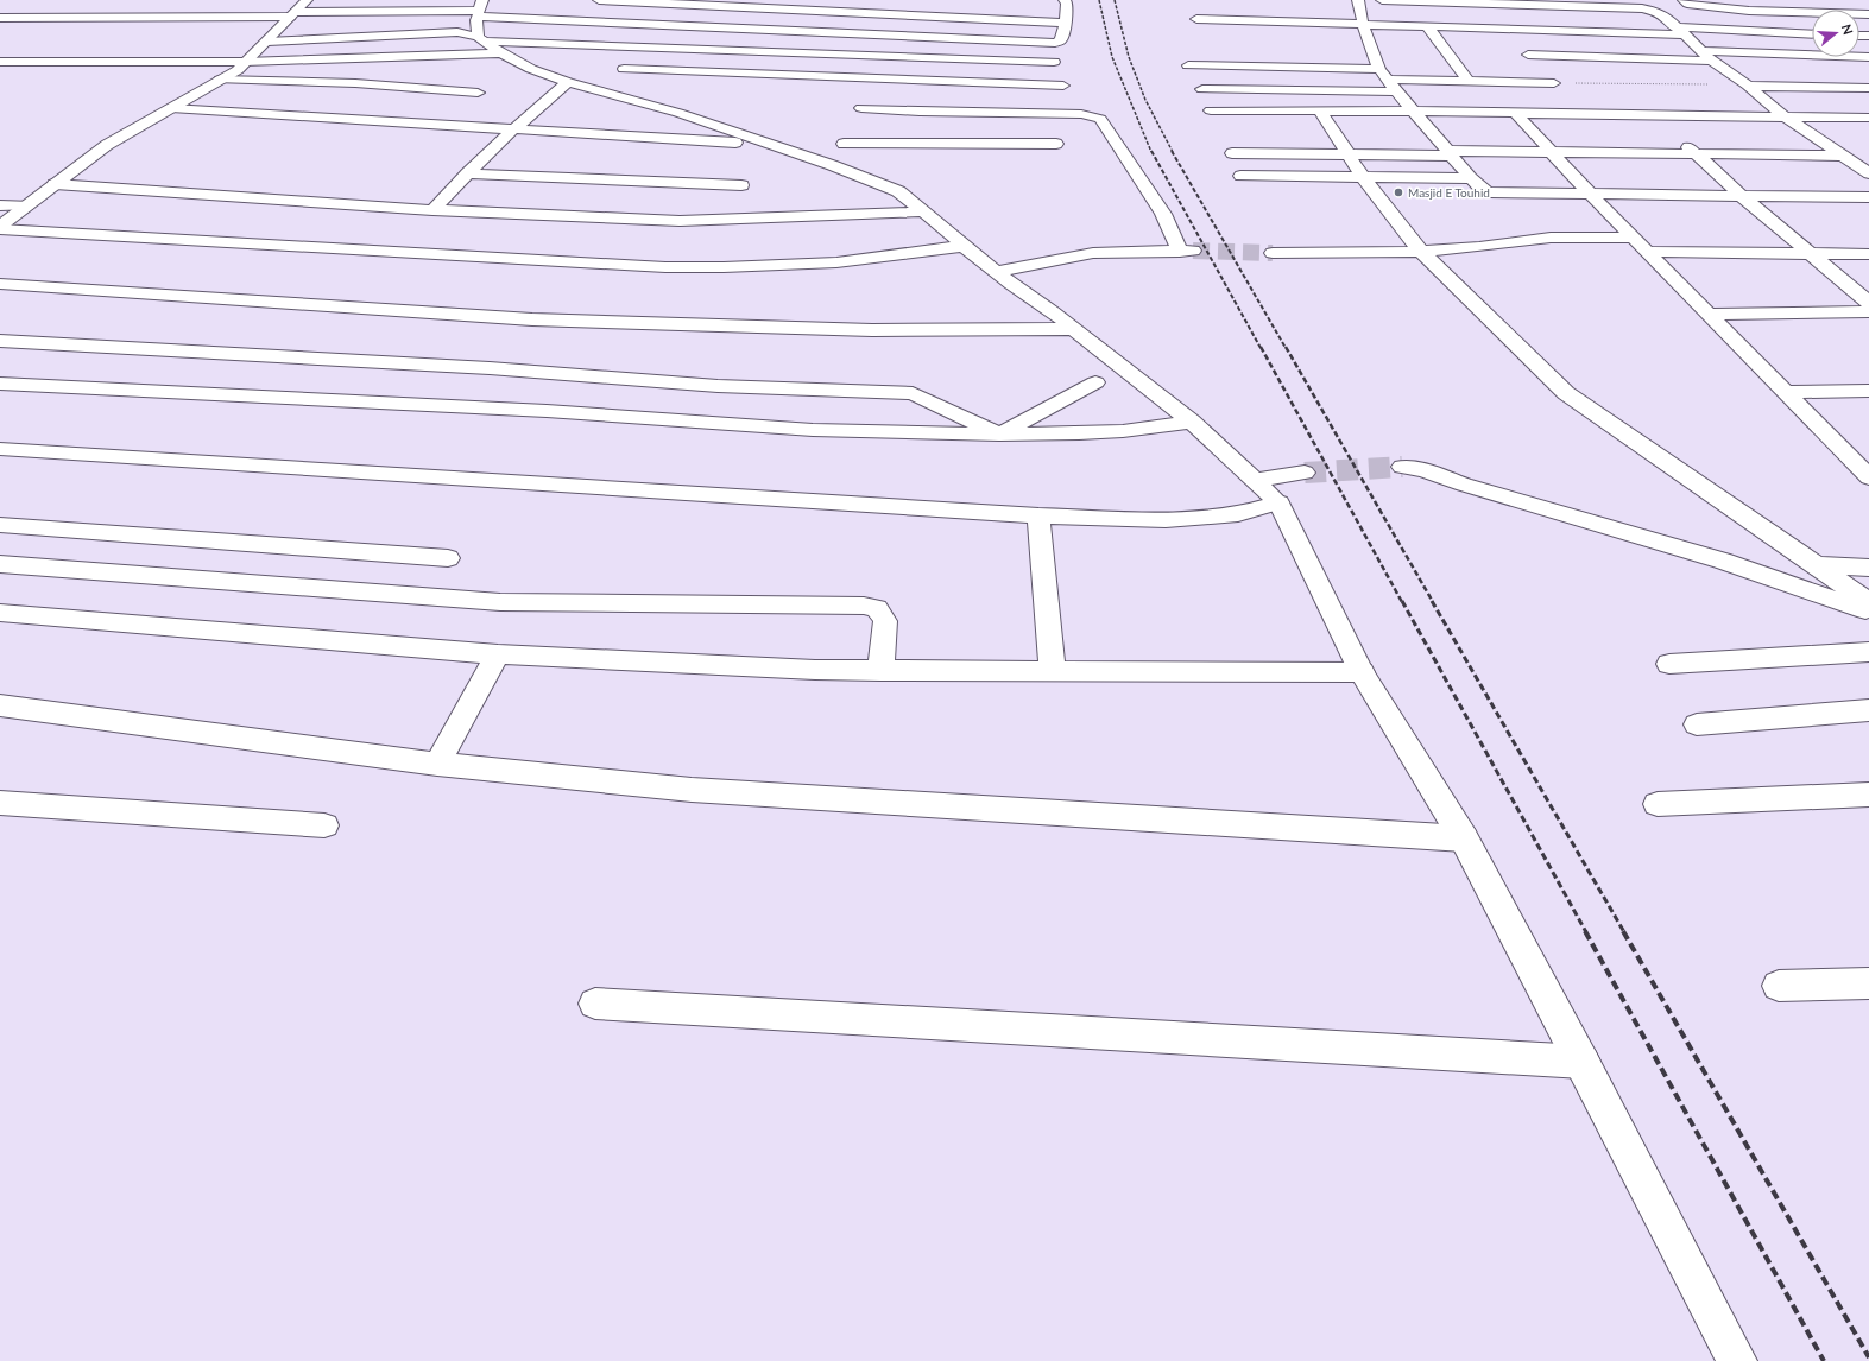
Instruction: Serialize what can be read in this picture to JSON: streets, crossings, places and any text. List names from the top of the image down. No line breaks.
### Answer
{"places":["Masjid E Touhid"],"north":"right"}
